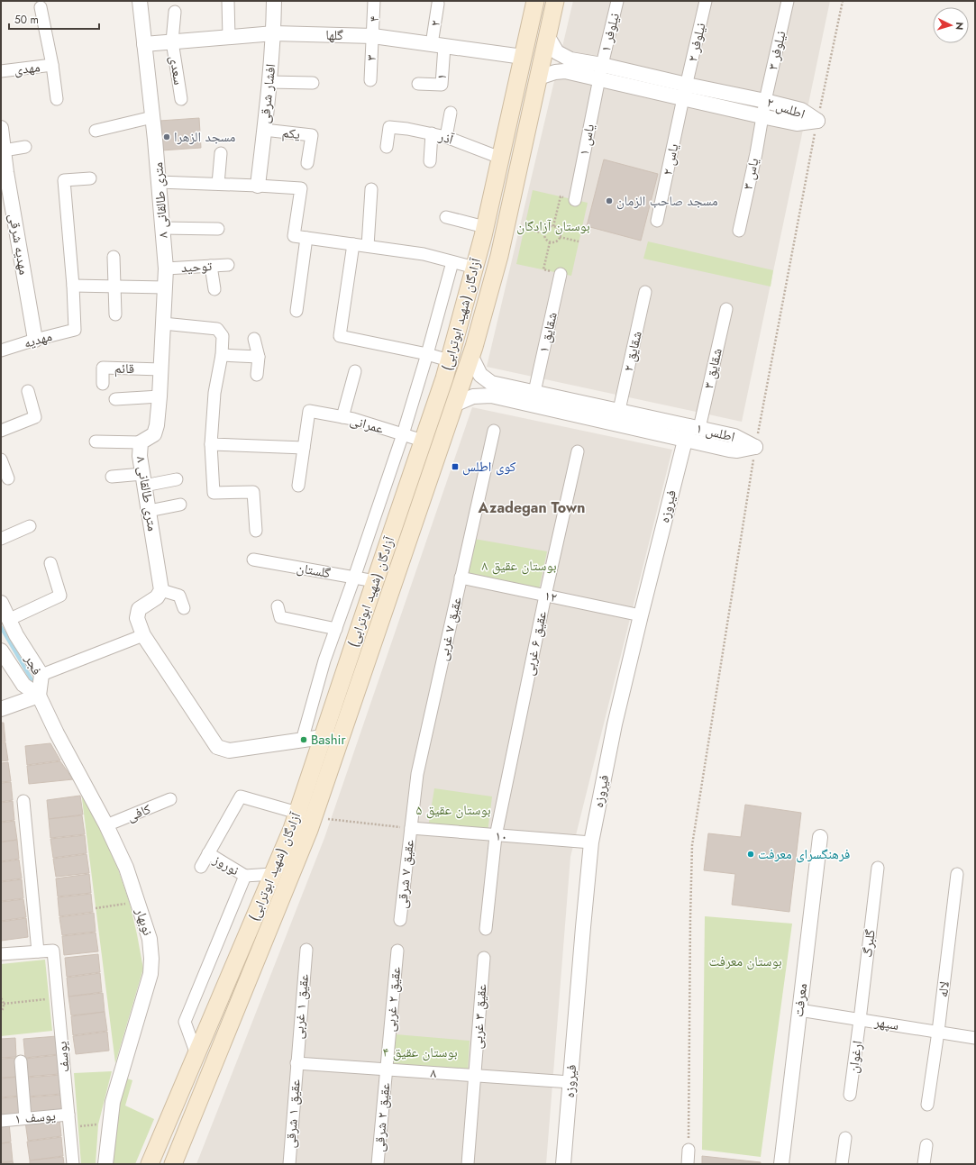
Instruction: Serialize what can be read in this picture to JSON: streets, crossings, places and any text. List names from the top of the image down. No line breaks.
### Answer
{"streets":{"main road":["آزادگان (شهید ابوترابی)"],"street":["۴","۲","نیلوفر ۱","گلها","نیلوفر ۲","نیلوفر ۳","۳","مهدی","سعدی","۱","افشار شرقی","اطلس ۲","یکم","آذر","یاس ۱","یاس ۲","یاس ۳","۸ متری طالقانی","مهدیه شرقی","توحید","شقایق ۱","مهدیه","شقایق ۲","قائم","شقایق ۳","عمرانی","اطلس ۱","فیروزه","گلستان","۱۲","عقیق ۷ غربی","عقیق ۶ غربی","فجر","کافی","۱۰","نوروز","عقیق ۷ شرقی","نوبهار","گلبرگ","لاله","عقیق ۲ غربی","معرفت","عقیق ۱ غربی","عقیق ۳ غربی","سپهر","یوسف","ارغوان","۸","عقیق ۱ شرقی","یوسف ۱","عقیق ۲ شرقی"]},"crossings":[["۴","گلها"],["۴","۳"],["۲","گلها"],["۲","۱"],["نیلوفر ۱","اطلس ۲"],["نیلوفر ۱","یاس ۱"],["گلها","۳"],["گلها","سعدی"],["گلها","۱"],["گلها","افشار شرقی"],["گلها","۸ متری طالقانی"],["گلها","آزادگان (شهید ابوترابی)"],["نیلوفر ۲","اطلس ۲"],["نیلوفر ۲","یاس ۲"],["نیلوفر ۳","اطلس ۲"],["نیلوفر ۳","یاس ۳"],["افشار شرقی","یکم"],["اطلس ۲","یاس ۱"],["اطلس ۲","یاس ۲"],["اطلس ۲","یاس ۳"],["اطلس ۲","آزادگان (شهید ابوترابی)"],["آذر","آزادگان (شهید ابوترابی)"],["۸ متری طالقانی","توحید"],["۸ متری طالقانی","قائم"],["مهدیه شرقی","مهدیه"],["آزادگان (شهید ابوترابی)","عمرانی"],["آزادگان (شهید ابوترابی)","اطلس ۱"],["آزادگان (شهید ابوترابی)","گلستان"],["شقایق ۱","اطلس ۱"],["شقایق ۲","اطلس ۱"],["شقایق ۳","اطلس ۱"],["شقایق ۳","فیروزه"],["اطلس ۱","فیروزه"],["فیروزه","۱۲"],["فیروزه","۱۰"],["فیروزه","۸"],["۱۲","عقیق ۷ غربی"],["۱۲","عقیق ۶ غربی"],["عقیق ۷ غربی","۱۰"],["عقیق ۷ غربی","عقیق ۷ شرقی"],["عقیق ۶ غربی","۱۰"],["فجر","نوبهار"],["کافی","نوبهار"],["۱۰","عقیق ۷ شرقی"],["گلبرگ","سپهر"],["گلبرگ","ارغوان"],["لاله","سپهر"],["عقیق ۲ غربی","۸"],["عقیق ۲ غربی","عقیق ۲ شرقی"],["معرفت","سپهر"],["عقیق ۱ غربی","۸"],["عقیق ۱ غربی","عقیق ۱ شرقی"],["عقیق ۳ غربی","۸"],["سپهر","ارغوان"],["یوسف","یوسف ۱"],["۸","عقیق ۱ شرقی"],["۸","عقیق ۲ شرقی"]],"districts":["Azadegan Town"],"parks":["بوستان آزادگان","بوستان عقیق ۸","بوستان عقیق ۵","بوستان معرفت","بوستان عقیق ۴"],"places":{"other":["مسجد الزهرا","مسجد صاحب الزمان","Bashir","فرهنگسرای معرفت"],"transit":["کوی اطلس"]},"scale_bar":"50 m","north":"right"}
